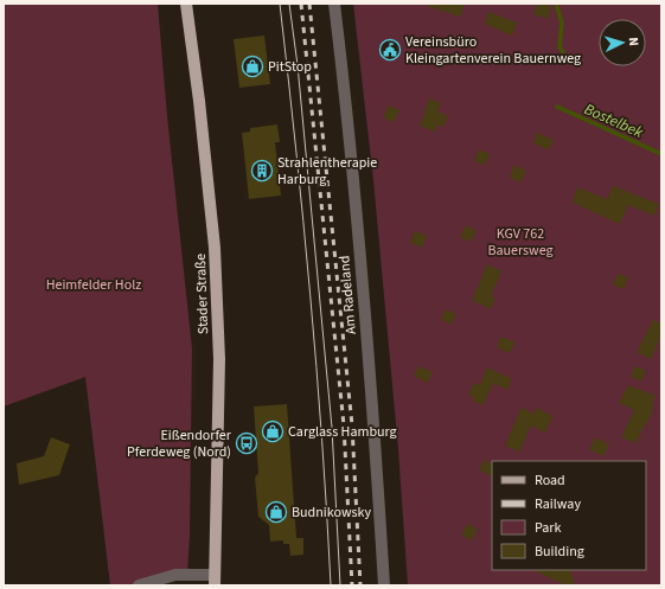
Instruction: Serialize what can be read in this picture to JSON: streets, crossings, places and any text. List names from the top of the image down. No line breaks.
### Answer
{"streets":{"main road":["Stader Straße"],"street":["Am Radeland"]},"water":["Bostelbek"],"parks":["KGV 762 Bauersweg","Heimfelder Holz"],"places":{"public building":["Vereinsbüro Kleingartenverein Bauernweg"],"shop":["PitStop","Carglass Hamburg","Budnikowsky"],"building":["Strahlentherapie Harburg"],"bus stop":["Eißendorfer Pferdeweg (Nord)"]},"legend":["Road","Railway","Park","Building"],"north":"right"}
